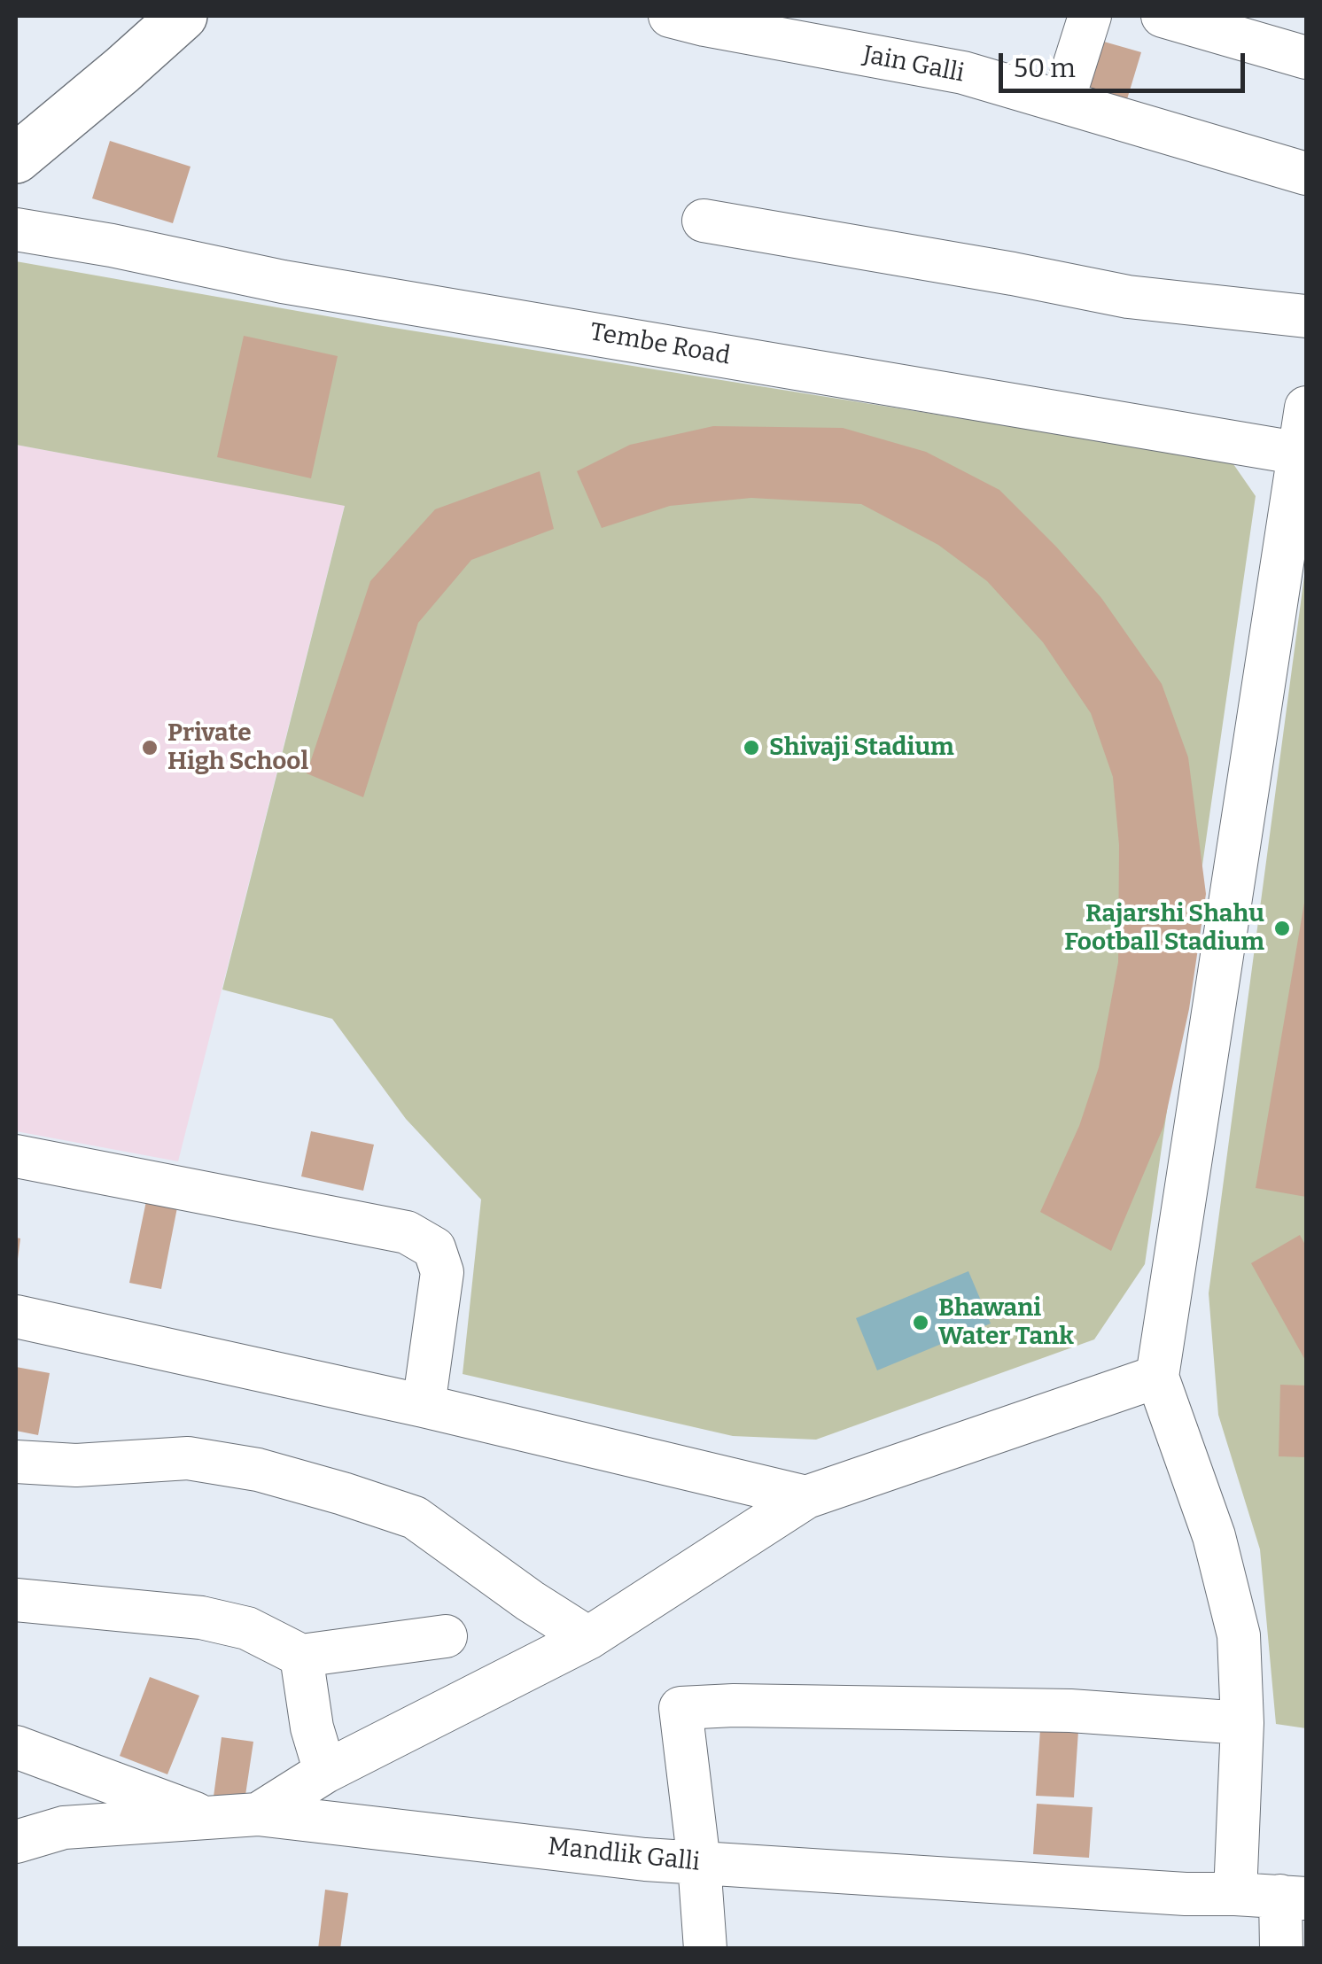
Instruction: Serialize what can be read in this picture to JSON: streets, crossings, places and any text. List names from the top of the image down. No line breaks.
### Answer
{"streets":{"street":["Jain Galli","Tembe Road","Mandlik Galli"]},"places":["Private High School","Shivaji Stadium","Rajarshi Shahu Football Stadium","Bhawani Water Tank"],"scale_bar":"50 m"}
